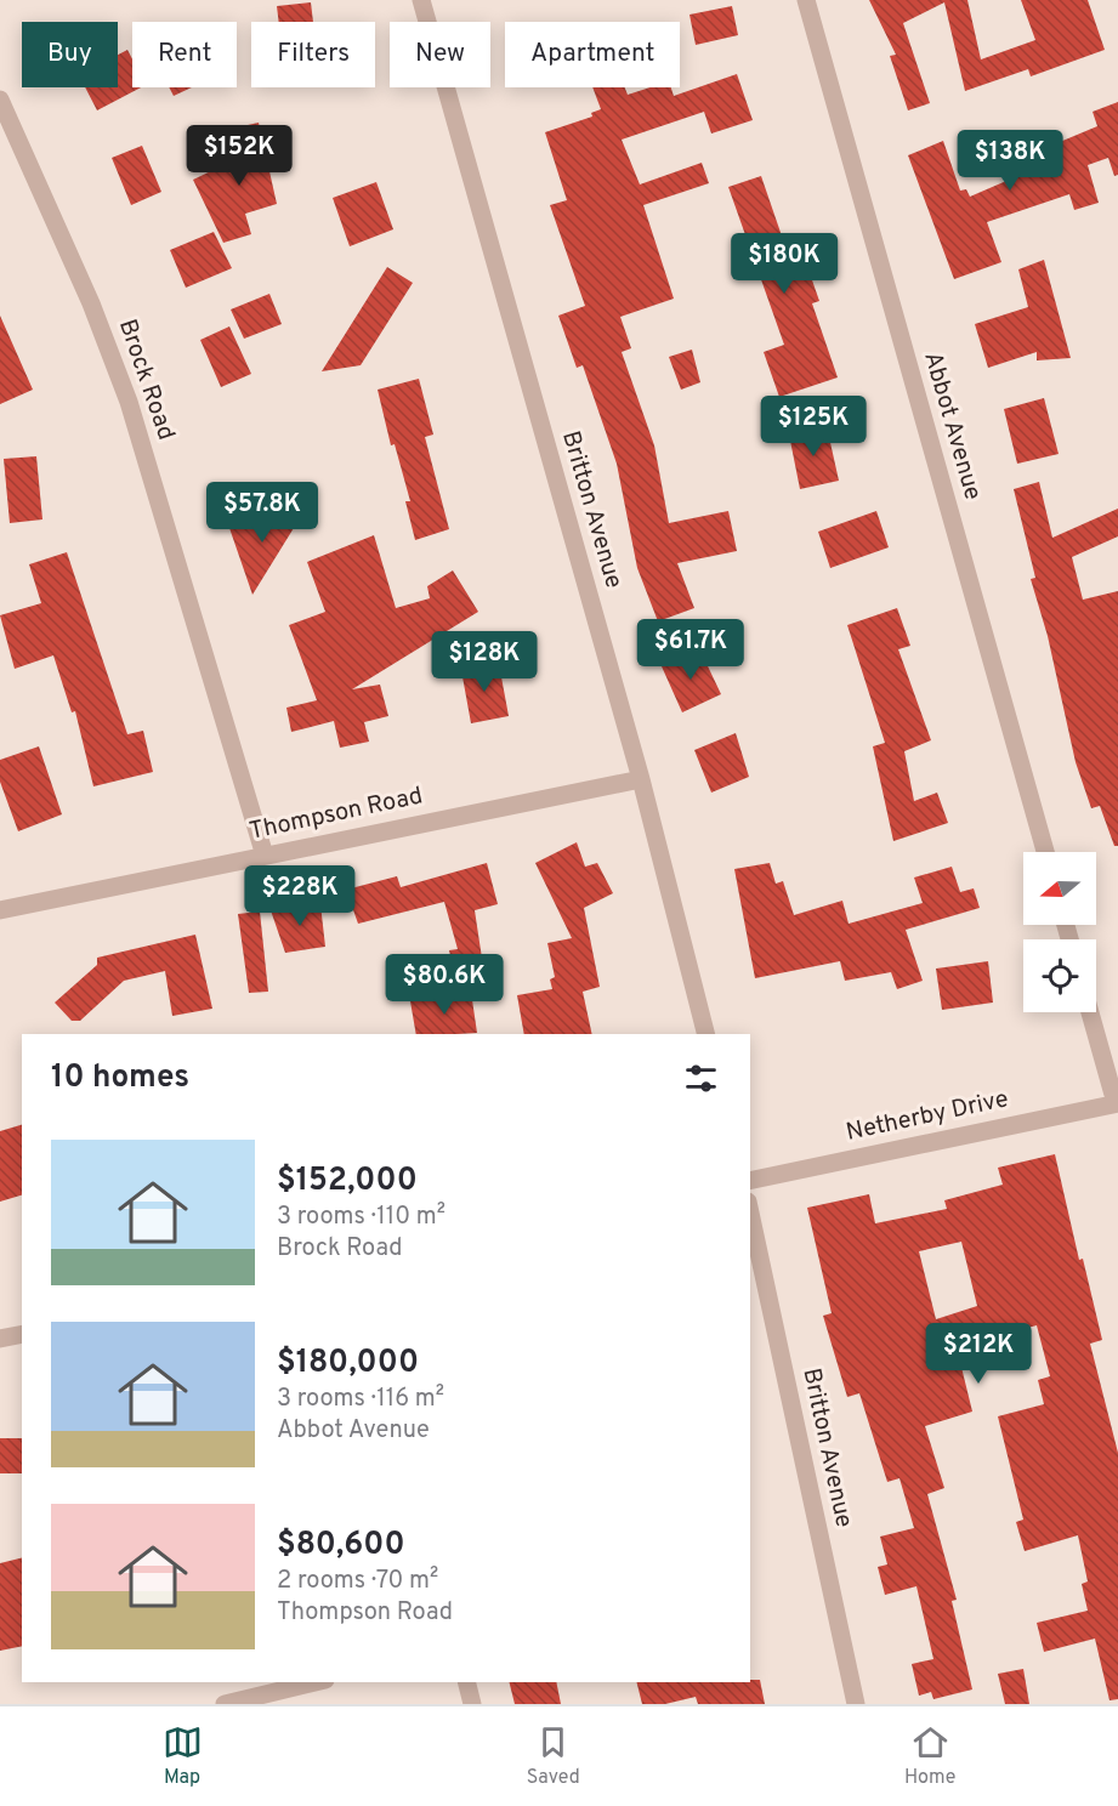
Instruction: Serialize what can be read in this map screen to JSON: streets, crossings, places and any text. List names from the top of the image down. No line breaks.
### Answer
{"streets":{"street":["Brock Road","Abbot Avenue","Britton Avenue","Thompson Road","Netherby Drive"]},"crossings":[["Brock Road","Thompson Road"],["Britton Avenue","Thompson Road"]],"north":"left","page":{"chip":["Buy","Rent","Filters","New","Apartment"],"price":["$152K","$138K","$180K","$125K","$57.8K","$61.7K","$128K","$228K","$80.6K","$212K"],"heading":"10 homes","list":[{"name":"$152,000","note":"3 rooms · 110 m² · Brock Road"},{"name":"$180,000","note":"3 rooms · 116 m² · Abbot Avenue"},{"name":"$80,600","note":"2 rooms · 70 m² · Thompson Road"}],"tabs":["Map","Saved","Home"]}}
